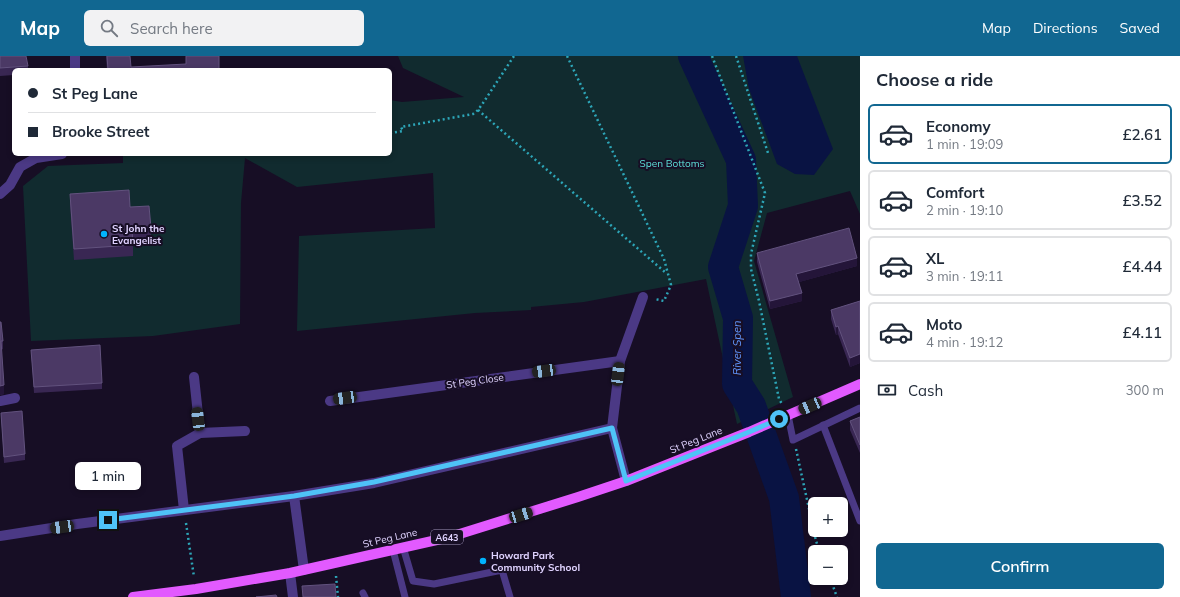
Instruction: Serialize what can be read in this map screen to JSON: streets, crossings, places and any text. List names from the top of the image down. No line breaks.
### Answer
{"streets":{"main road":["St Peg Lane","A643"],"street":["St Peg Close"]},"crossings":[["St Peg Lane","A643"]],"water":["River Spen"],"parks":["Spen Bottoms"],"places":["St John the Evangelist","Howard Park Community School"],"page":{"header":"Map","search":"Search here","nav":["Map","Directions","Saved"],"heading":"Choose a ride","banner":["St Peg Lane","Brooke Street"],"list":[{"name":"Economy","note":"1 min · 19:09","value":"£2.61"},{"name":"Comfort","note":"2 min · 19:10","value":"£3.52"},{"name":"XL","note":"3 min · 19:11","value":"£4.44"},{"name":"Moto","note":"4 min · 19:12","value":"£4.11"}],"pay":["Cash","300 m"],"bubble":"1 min","map_buttons":["+","−"],"buttons":"Confirm"}}
